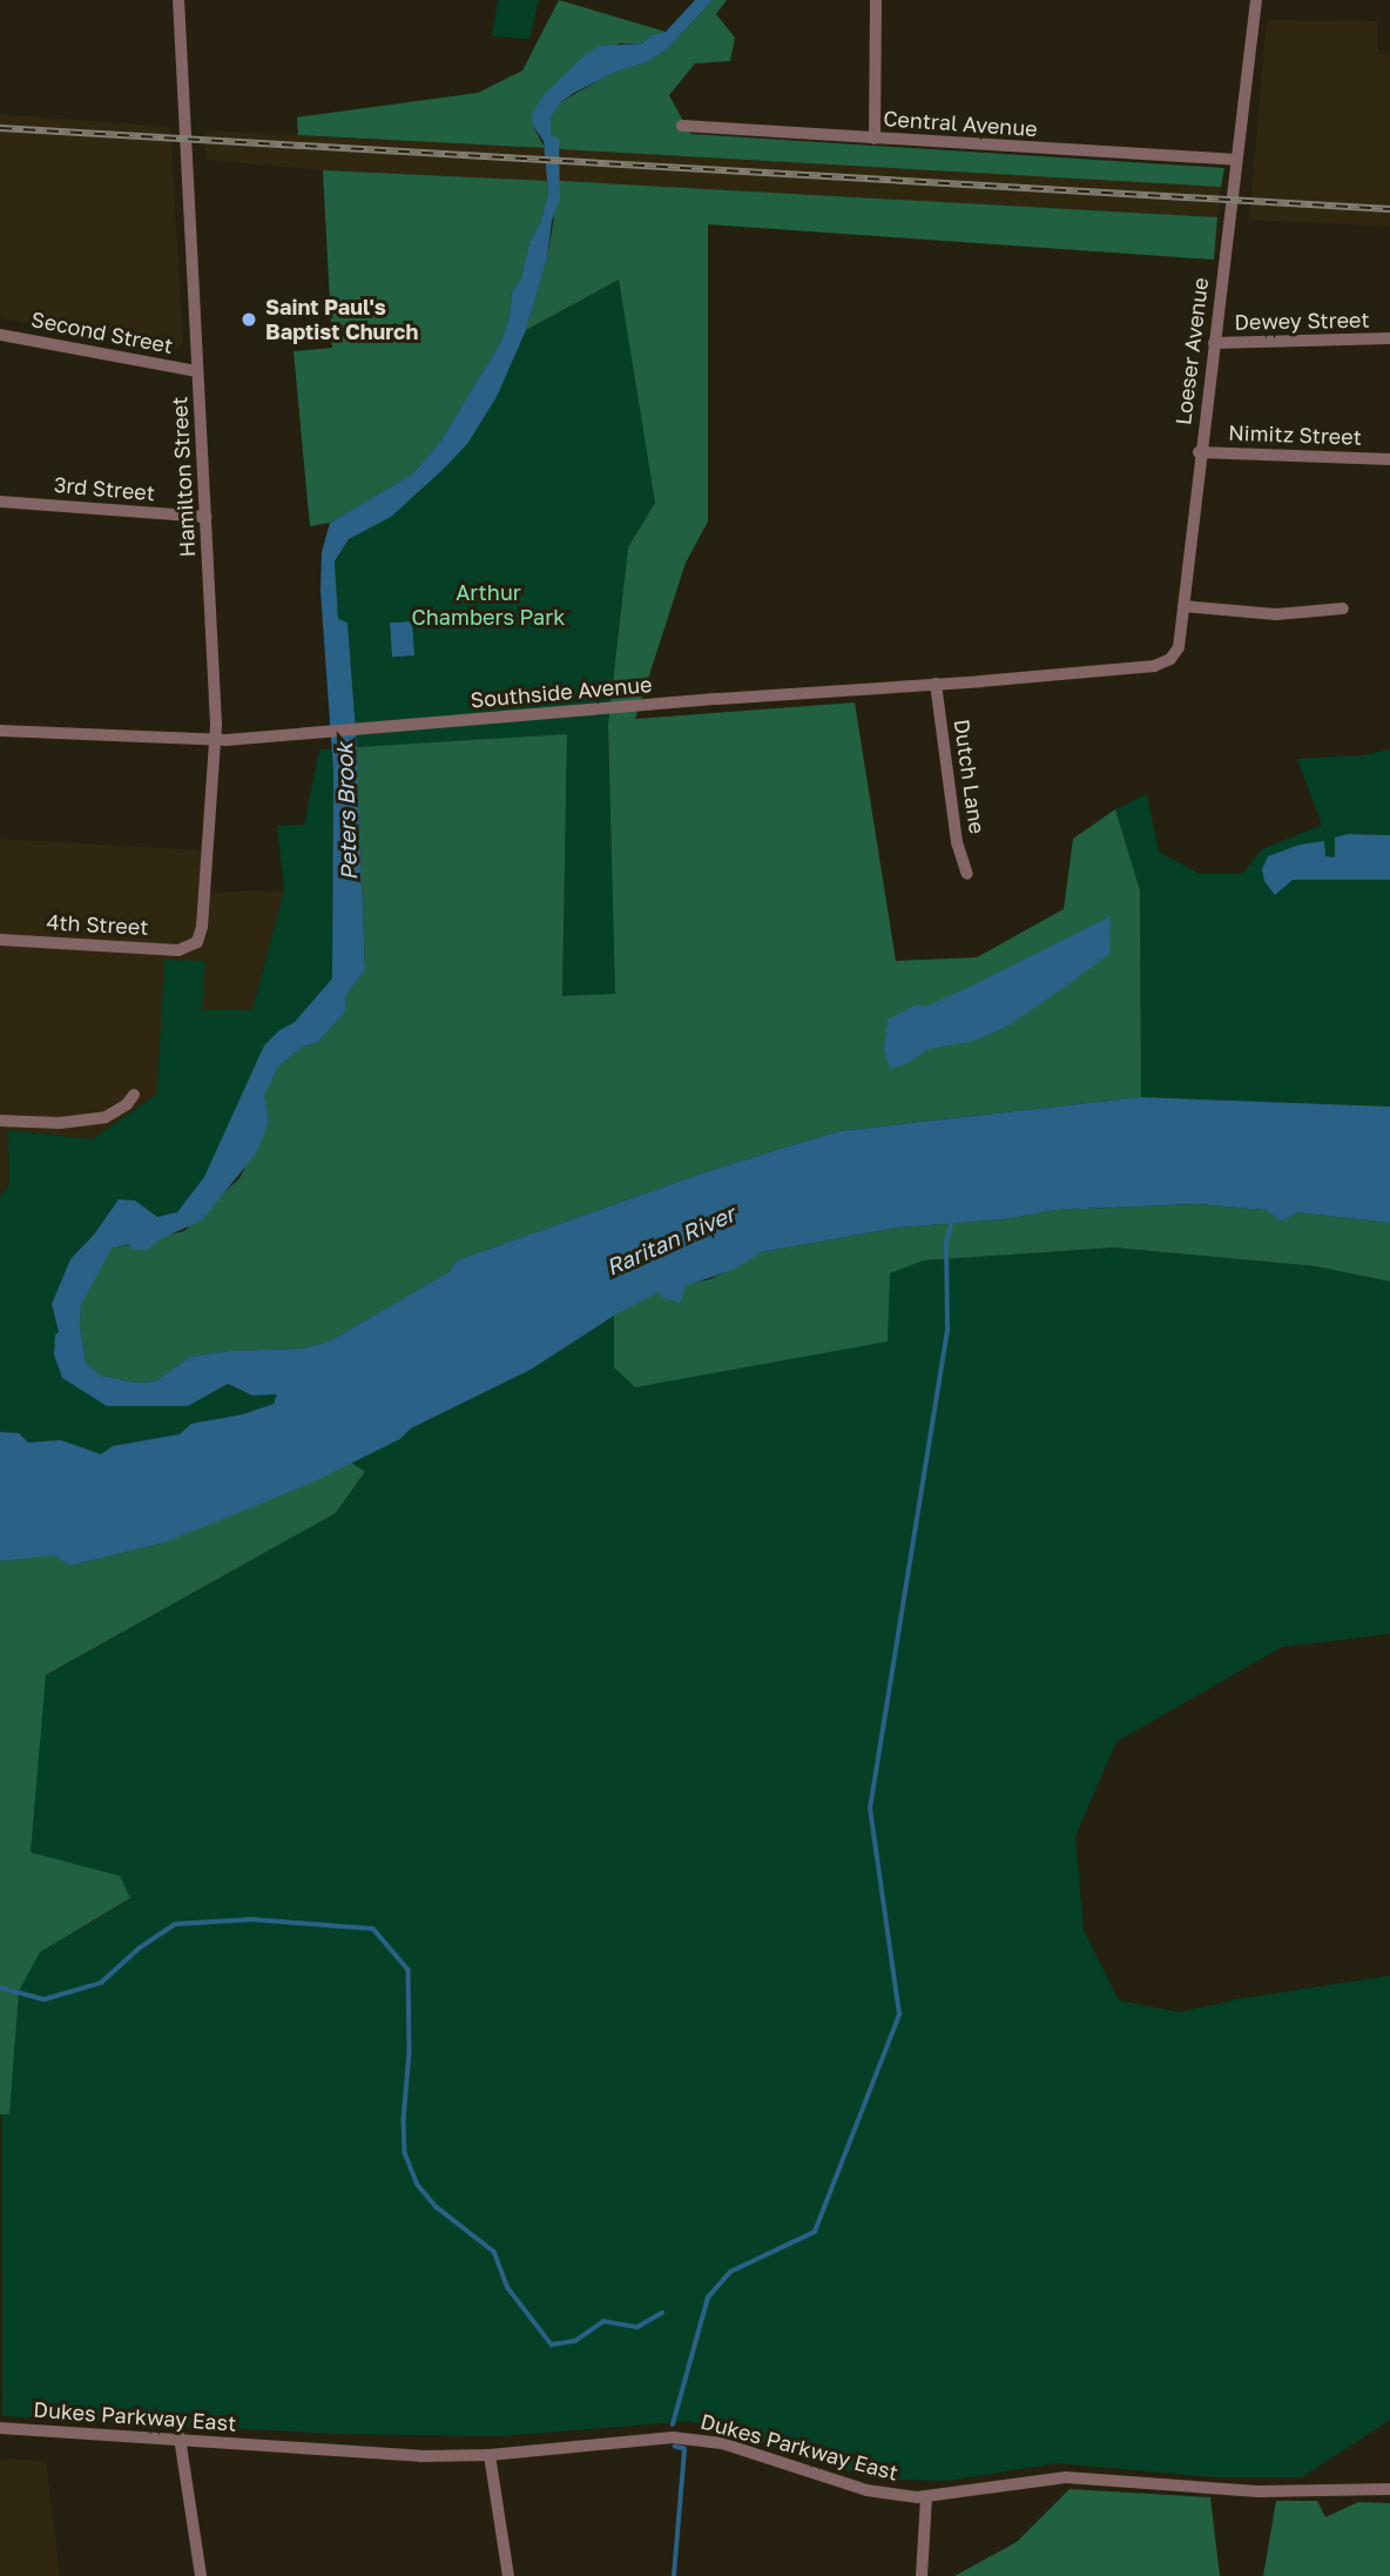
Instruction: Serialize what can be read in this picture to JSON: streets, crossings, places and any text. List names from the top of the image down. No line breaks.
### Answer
{"streets":{"street":["Central Avenue","Dewey Street","Second Street","Loeser Avenue","Nimitz Street","Hamilton Street","3rd Street","Southside Avenue","Dutch Lane","4th Street","Dukes Parkway East"]},"crossings":[["Central Avenue","Loeser Avenue"],["Dewey Street","Loeser Avenue"],["Second Street","Hamilton Street"],["Loeser Avenue","Nimitz Street"],["Loeser Avenue","Southside Avenue"],["Hamilton Street","3rd Street"],["Hamilton Street","Southside Avenue"],["Hamilton Street","4th Street"],["Southside Avenue","Dutch Lane"]],"water":["Peters Brook","Raritan River"],"parks":["Arthur Chambers Park"],"places":["Saint Paul's Baptist Church"]}
